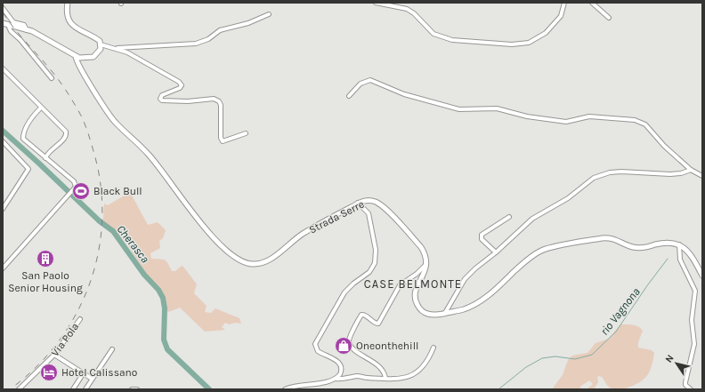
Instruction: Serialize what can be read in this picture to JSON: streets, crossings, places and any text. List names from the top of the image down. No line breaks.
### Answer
{"streets":{"main road":["Strada Serre"],"street":["Via Pola"]},"districts":["CASE BELMONTE"],"water":["Cherasca","rio Vagnona"],"places":{"sports":["Black Bull"],"building":["San Paolo Senior Housing"],"shop":["Oneonthehill"],"hotel":["Hotel Calissano"]},"north":"top left"}
